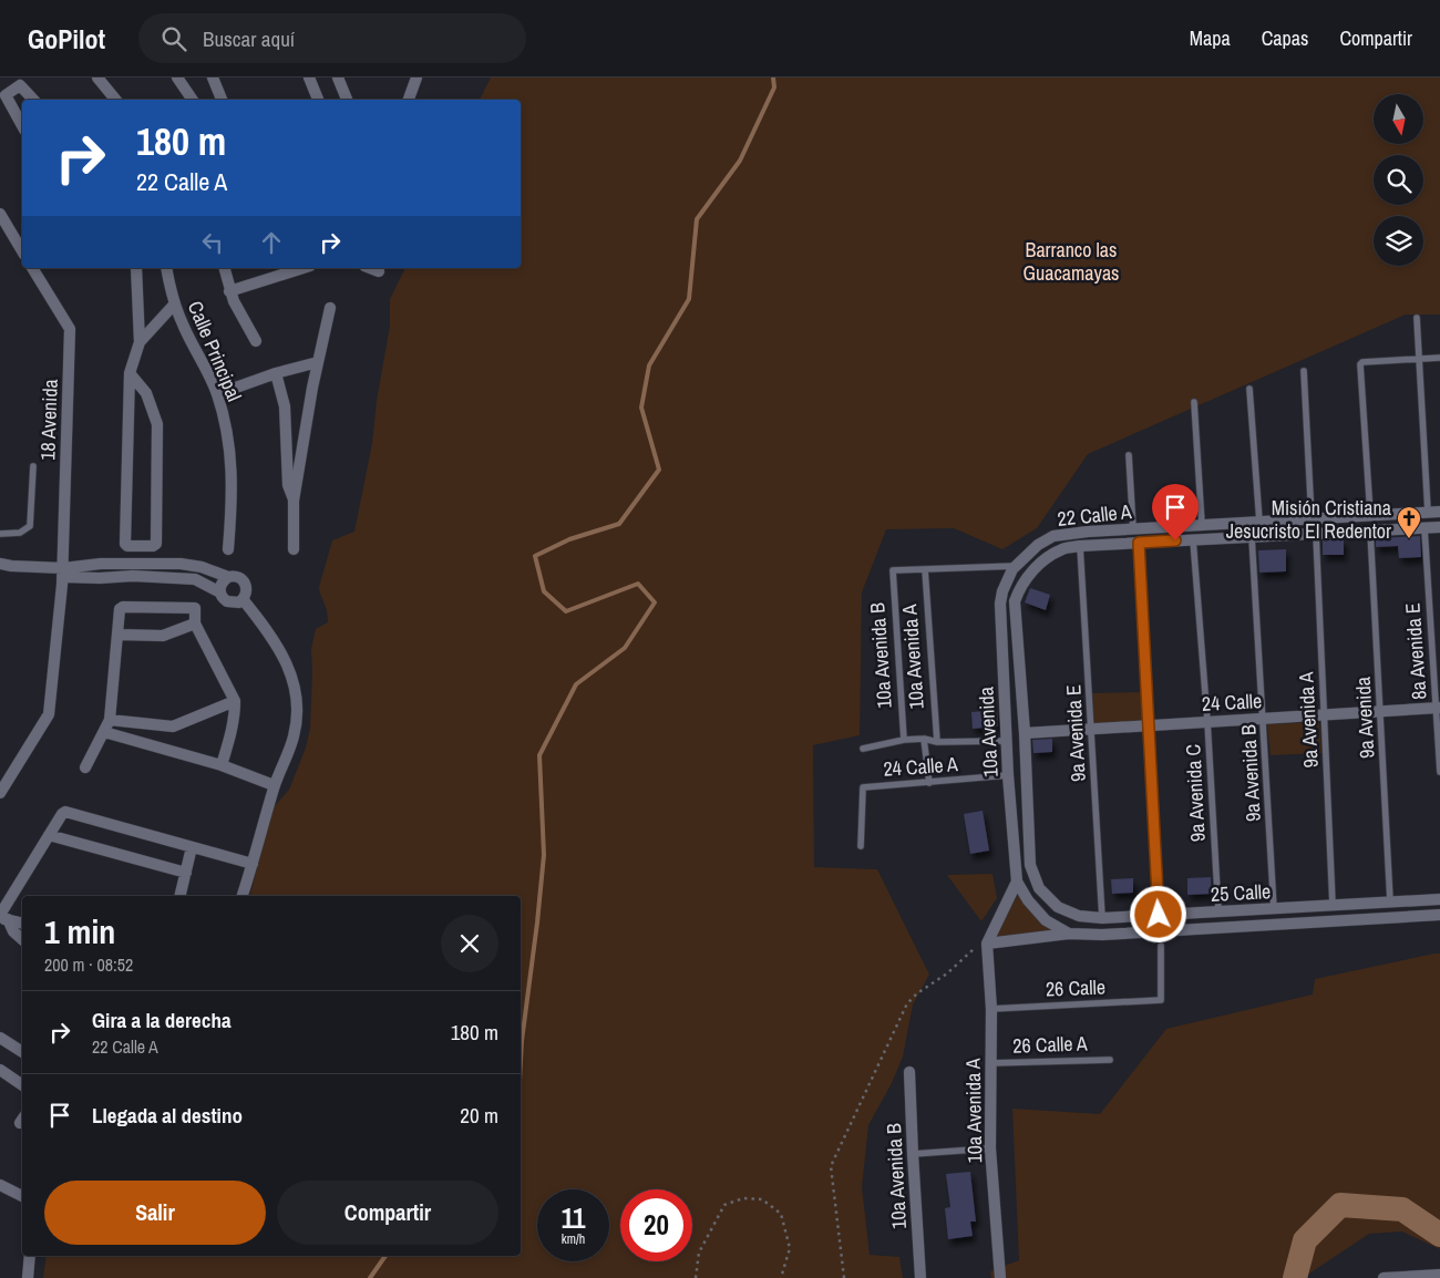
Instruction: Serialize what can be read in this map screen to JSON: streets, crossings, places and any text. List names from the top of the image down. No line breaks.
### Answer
{"streets":{"street":["Calle Principal","18 Avenida","22 Calle A","10a Avenida B","10a Avenida A","24 Calle","10a Avenida","25 Calle"],"lane":["8a Avenida E","9a Avenida","9a Avenida A","9a Avenida E","24 Calle A","9a Avenida B","9a Avenida C","26 Calle","26 Calle A"]},"crossings":[["22 Calle A","8a Avenida E"],["22 Calle A","9a Avenida"],["22 Calle A","9a Avenida A"],["22 Calle A","10a Avenida"],["22 Calle A","9a Avenida E"],["22 Calle A","9a Avenida B"],["22 Calle A","9a Avenida C"],["8a Avenida E","24 Calle"],["10a Avenida B","10a Avenida A"],["10a Avenida A","24 Calle A"],["10a Avenida A","25 Calle"],["10a Avenida A","26 Calle"],["10a Avenida A","26 Calle A"],["24 Calle","9a Avenida"],["24 Calle","9a Avenida A"],["24 Calle","10a Avenida"],["24 Calle","9a Avenida E"],["24 Calle","9a Avenida B"],["24 Calle","9a Avenida C"],["9a Avenida","25 Calle"],["9a Avenida A","25 Calle"],["10a Avenida","24 Calle A"],["10a Avenida","25 Calle"],["9a Avenida E","25 Calle"],["9a Avenida B","25 Calle"],["9a Avenida C","25 Calle"]],"parks":["Barranco las Guacamayas"],"places":{"church":["Misión Cristiana Jesucristo El Redentor"]},"north":"bottom","page":{"header":"GoPilot","search":"Buscar aquí","nav":["Mapa","Capas","Compartir"],"turn":["180 m","22 Calle A"],"heading":["1 min","200 m · 08:52"],"list":[{"name":"Gira a la derecha","note":"22 Calle A","value":"180 m"},{"name":"Llegada al destino","value":"20 m"}],"buttons":["Salir","Compartir"],"speed":"11 km/h","limit":"20"}}
